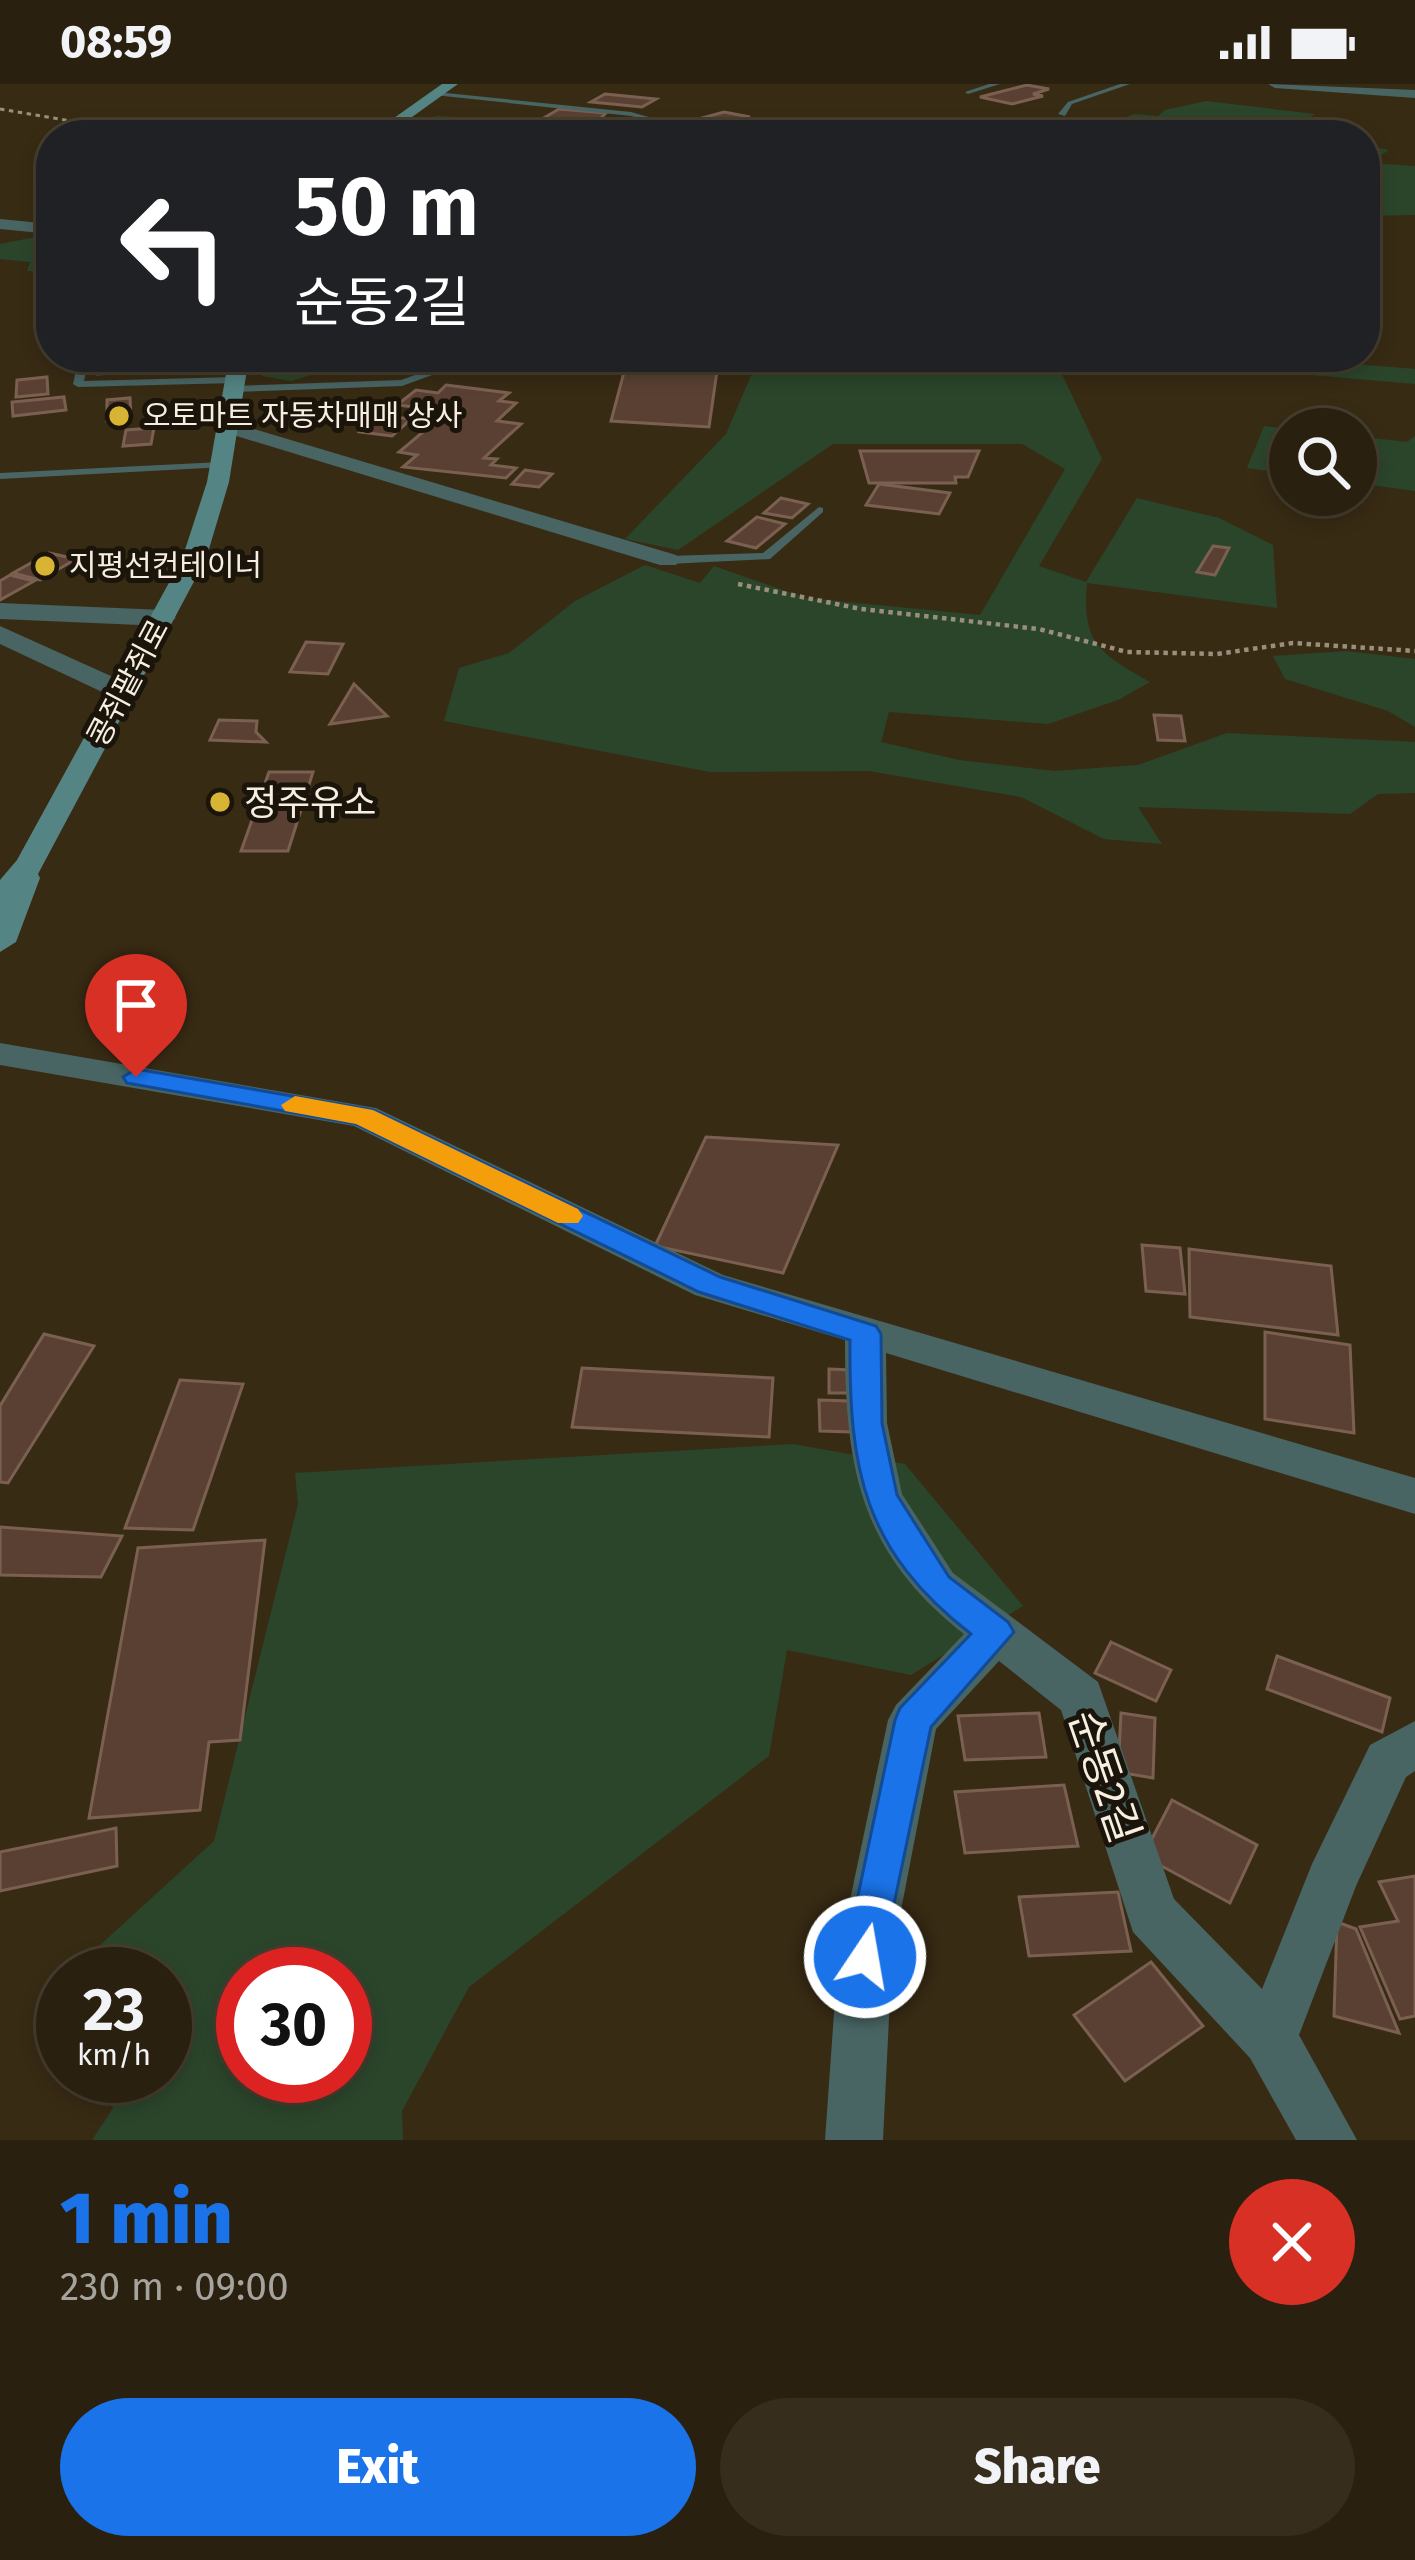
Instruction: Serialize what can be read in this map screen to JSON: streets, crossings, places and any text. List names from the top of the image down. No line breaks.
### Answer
{"streets":{"main road":["콩쥐팥쥐로"],"street":["순동2길"]},"places":["오토마트 자동차매매 상사","지평선컨테이너","정주유소"],"page":{"status":"08:59","turn":["50 m","순동2길"],"speed":"23 km/h","limit":"30","heading":["1 min","230 m · 09:00"],"buttons":["Exit","Share"]}}
